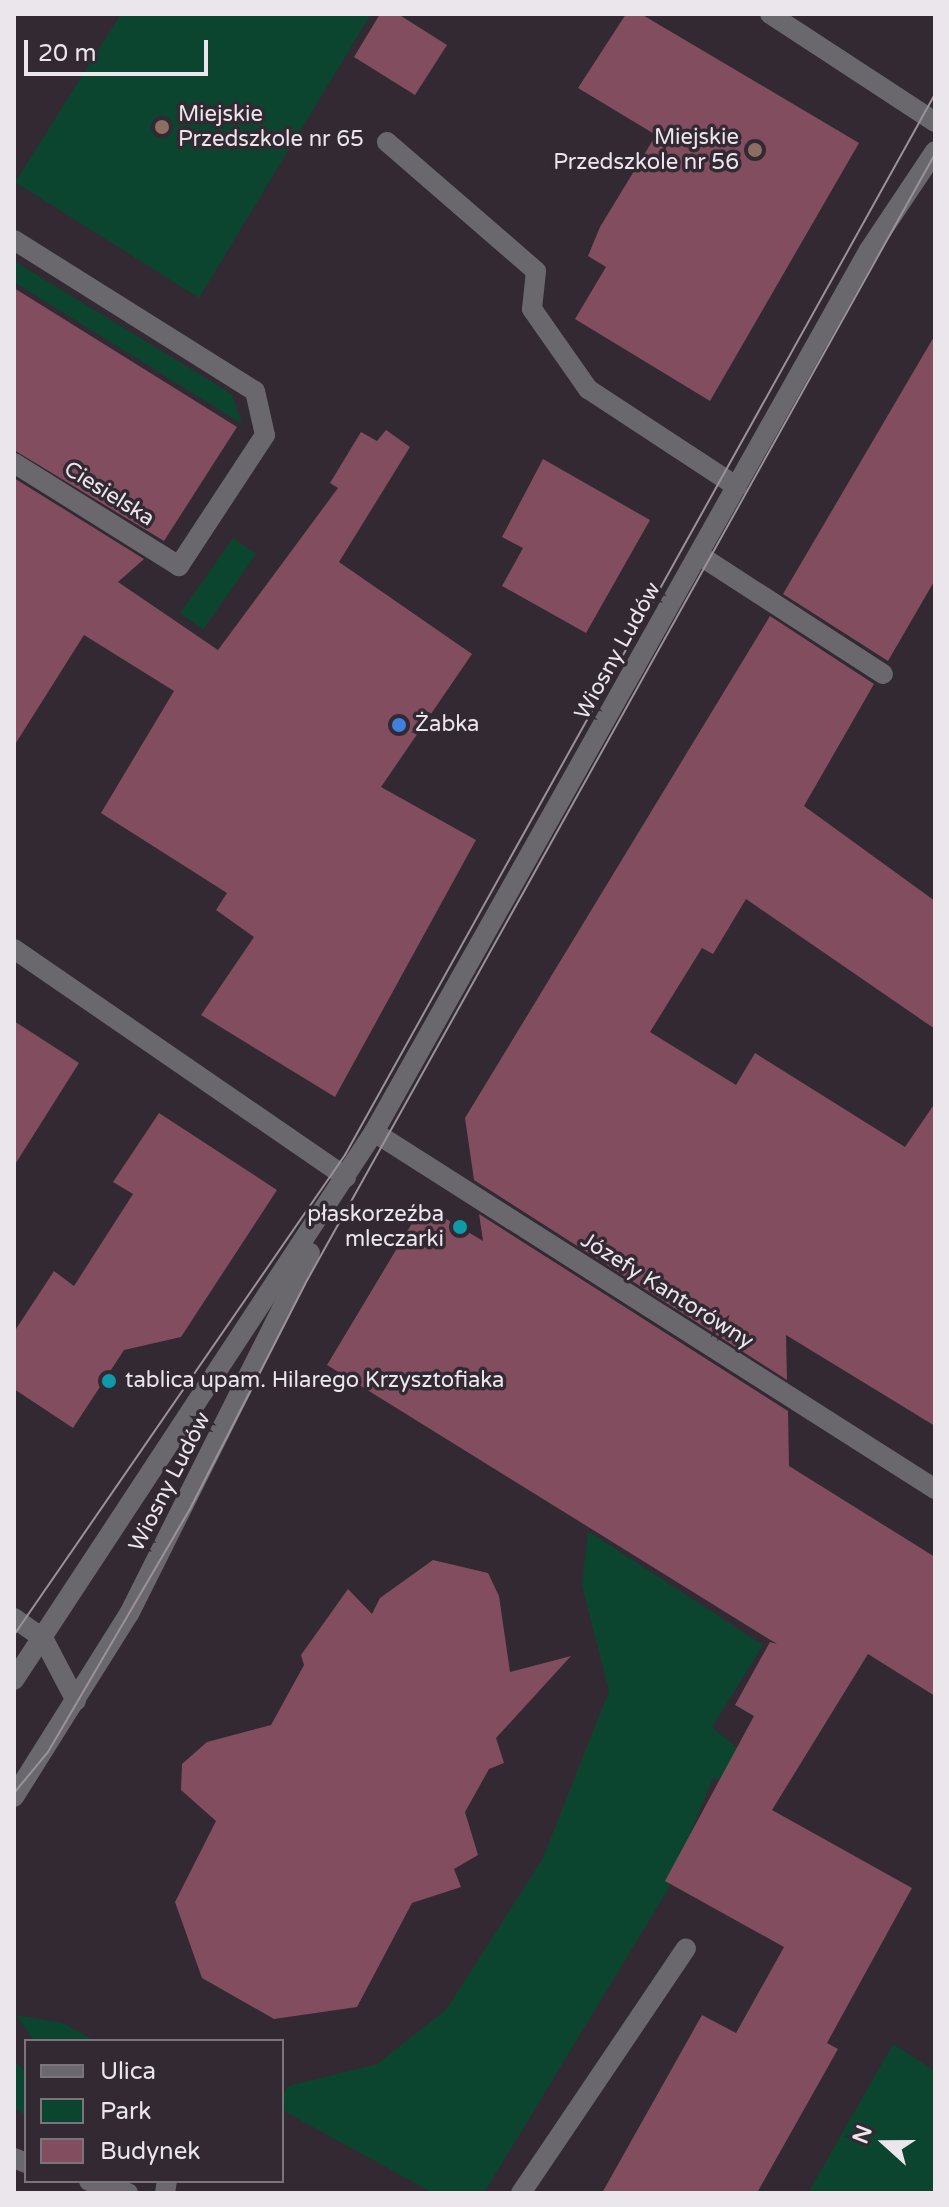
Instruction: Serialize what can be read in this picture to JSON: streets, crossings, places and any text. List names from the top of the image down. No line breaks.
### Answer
{"streets":{"street":["Ciesielska","Wiosny Ludów","Józefy Kantorówny"]},"crossings":[["Wiosny Ludów","Józefy Kantorówny"]],"places":["Miejskie Przedszkole nr 65","Miejskie Przedszkole nr 56","Żabka","płaskorzeźba mleczarki","tablica upam. Hilarego Krzysztofiaka"],"legend":["Ulica","Park","Budynek"],"scale_bar":"20 m","north":"left"}
